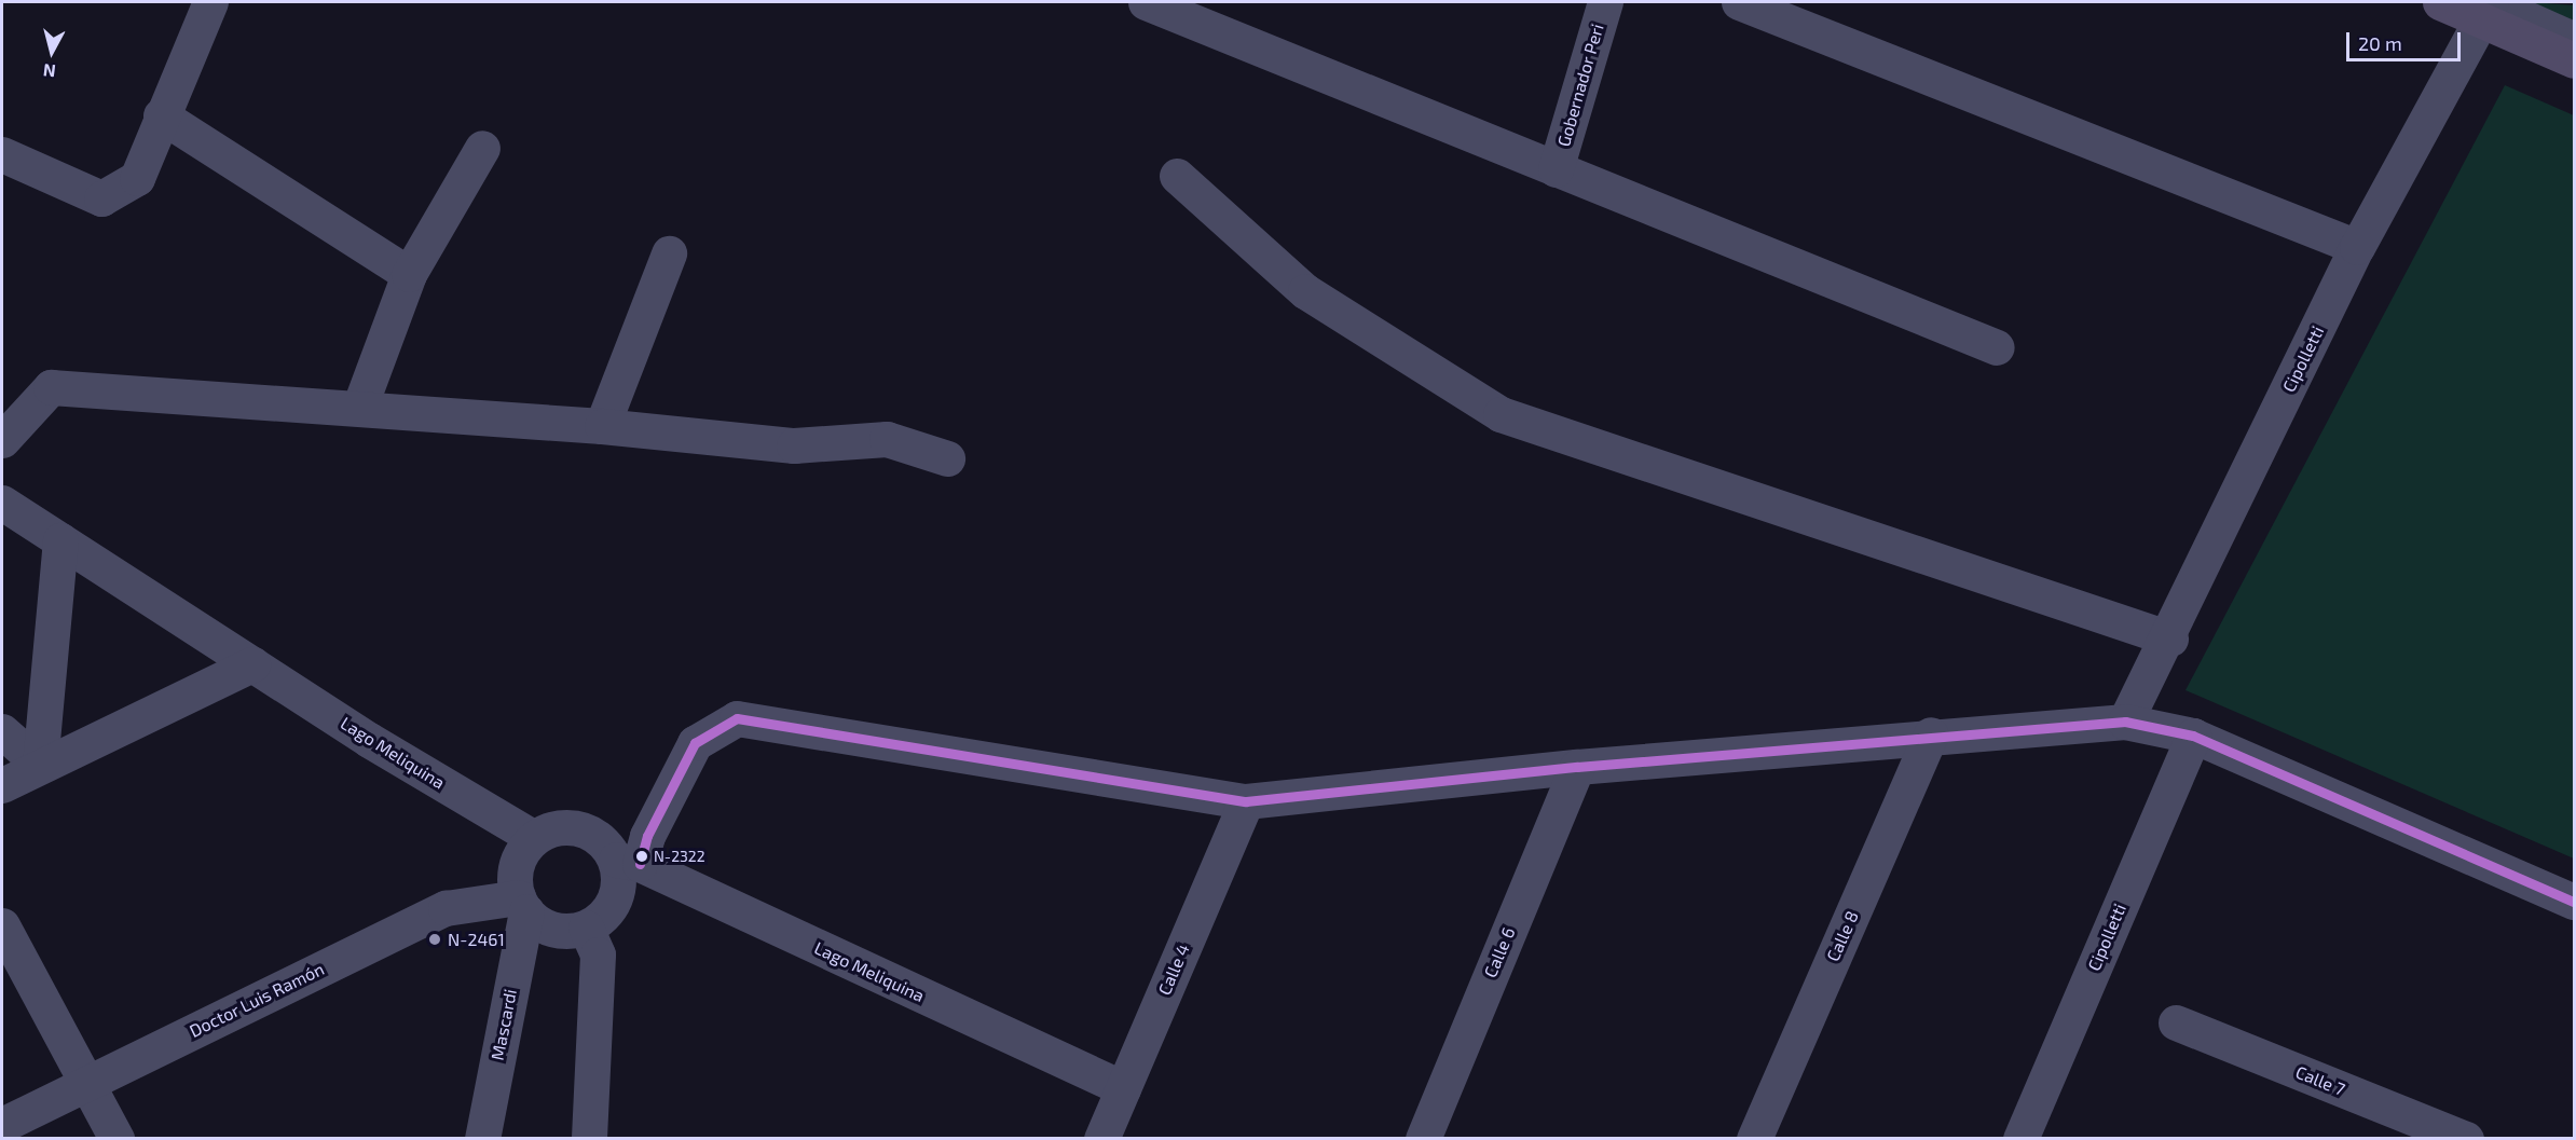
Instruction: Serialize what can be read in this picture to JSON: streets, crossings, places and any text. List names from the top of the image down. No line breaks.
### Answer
{"streets":{"street":["Gobernador Peri","Cipolletti","Lago Meliquina","Calle 8","Calle 6","Calle 4","Doctor Luis Ramón","Mascardi","Calle 7"]},"crossings":[["Lago Meliquina","Calle 4"],["Lago Meliquina","Doctor Luis Ramón"],["Lago Meliquina","Mascardi"],["Doctor Luis Ramón","Mascardi"]],"places":["N-2322","N-2461"],"scale_bar":"20 m","north":"bottom"}
